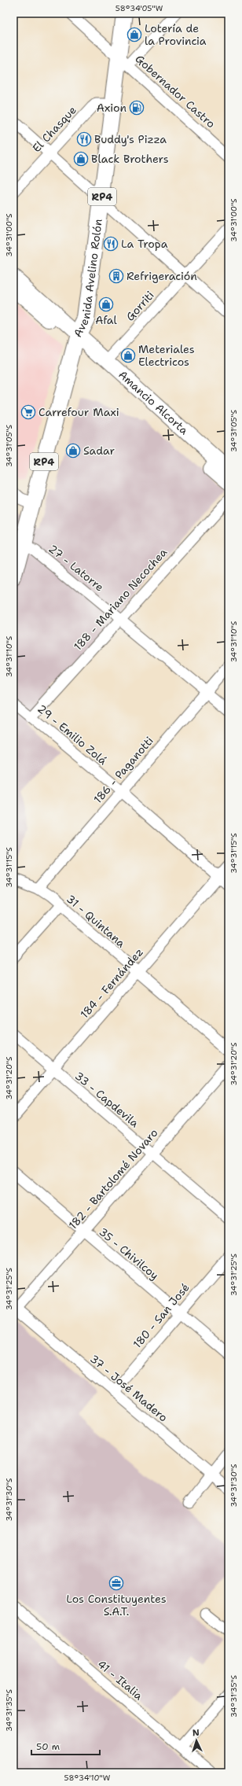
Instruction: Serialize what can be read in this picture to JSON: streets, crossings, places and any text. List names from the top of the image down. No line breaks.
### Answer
{"streets":{"main road":["RP4","Avenida Avelino Rolón","Amancio Alcorta"],"street":["Gobernador Castro","El Chasque","Gorriti","27 - Latorre","188 - Mariano Necochea","29 - Emilio Zolá","186 - Paganotti","31 - Quintana","184 - Fernández","33 - Capdevila","182 - Bartolomé Novaro","35 - Chivilcoy","180 - San José","37 - José Madero","41 - Italia"]},"crossings":[["Gobernador Castro","Avenida Avelino Rolón"],["El Chasque","Avenida Avelino Rolón"],["RP4","Avenida Avelino Rolón"],["RP4","Amancio Alcorta"],["RP4","27 - Latorre"],["Avenida Avelino Rolón","Amancio Alcorta"],["Gorriti","Amancio Alcorta"],["27 - Latorre","188 - Mariano Necochea"],["27 - Latorre","186 - Paganotti"],["188 - Mariano Necochea","29 - Emilio Zolá"],["29 - Emilio Zolá","186 - Paganotti"],["29 - Emilio Zolá","184 - Fernández"],["186 - Paganotti","31 - Quintana"],["31 - Quintana","184 - Fernández"],["184 - Fernández","33 - Capdevila"],["33 - Capdevila","182 - Bartolomé Novaro"],["182 - Bartolomé Novaro","35 - Chivilcoy"],["182 - Bartolomé Novaro","37 - José Madero"],["35 - Chivilcoy","180 - San José"],["180 - San José","37 - José Madero"]],"places":{"shop":["Lotería de la Provincia","Black Brothers","Afal","Meteriales Electricos","Sadar"],"fuel station":["Axion"],"restaurant":["Buddy's Pizza","La Tropa"],"building":["Refrigeración"],"supermarket":["Carrefour Maxi"],"office":["Los Constituyentes S.A.T."]},"scale_bar":"50 m","north":"top","coordinates":["58°34'05\"W","34°31'00\"S","34°31'05\"S","34°31'10\"S","34°31'15\"S","34°31'20\"S","34°31'25\"S","34°31'30\"S","34°31'35\"S","58°34'10\"W"]}
